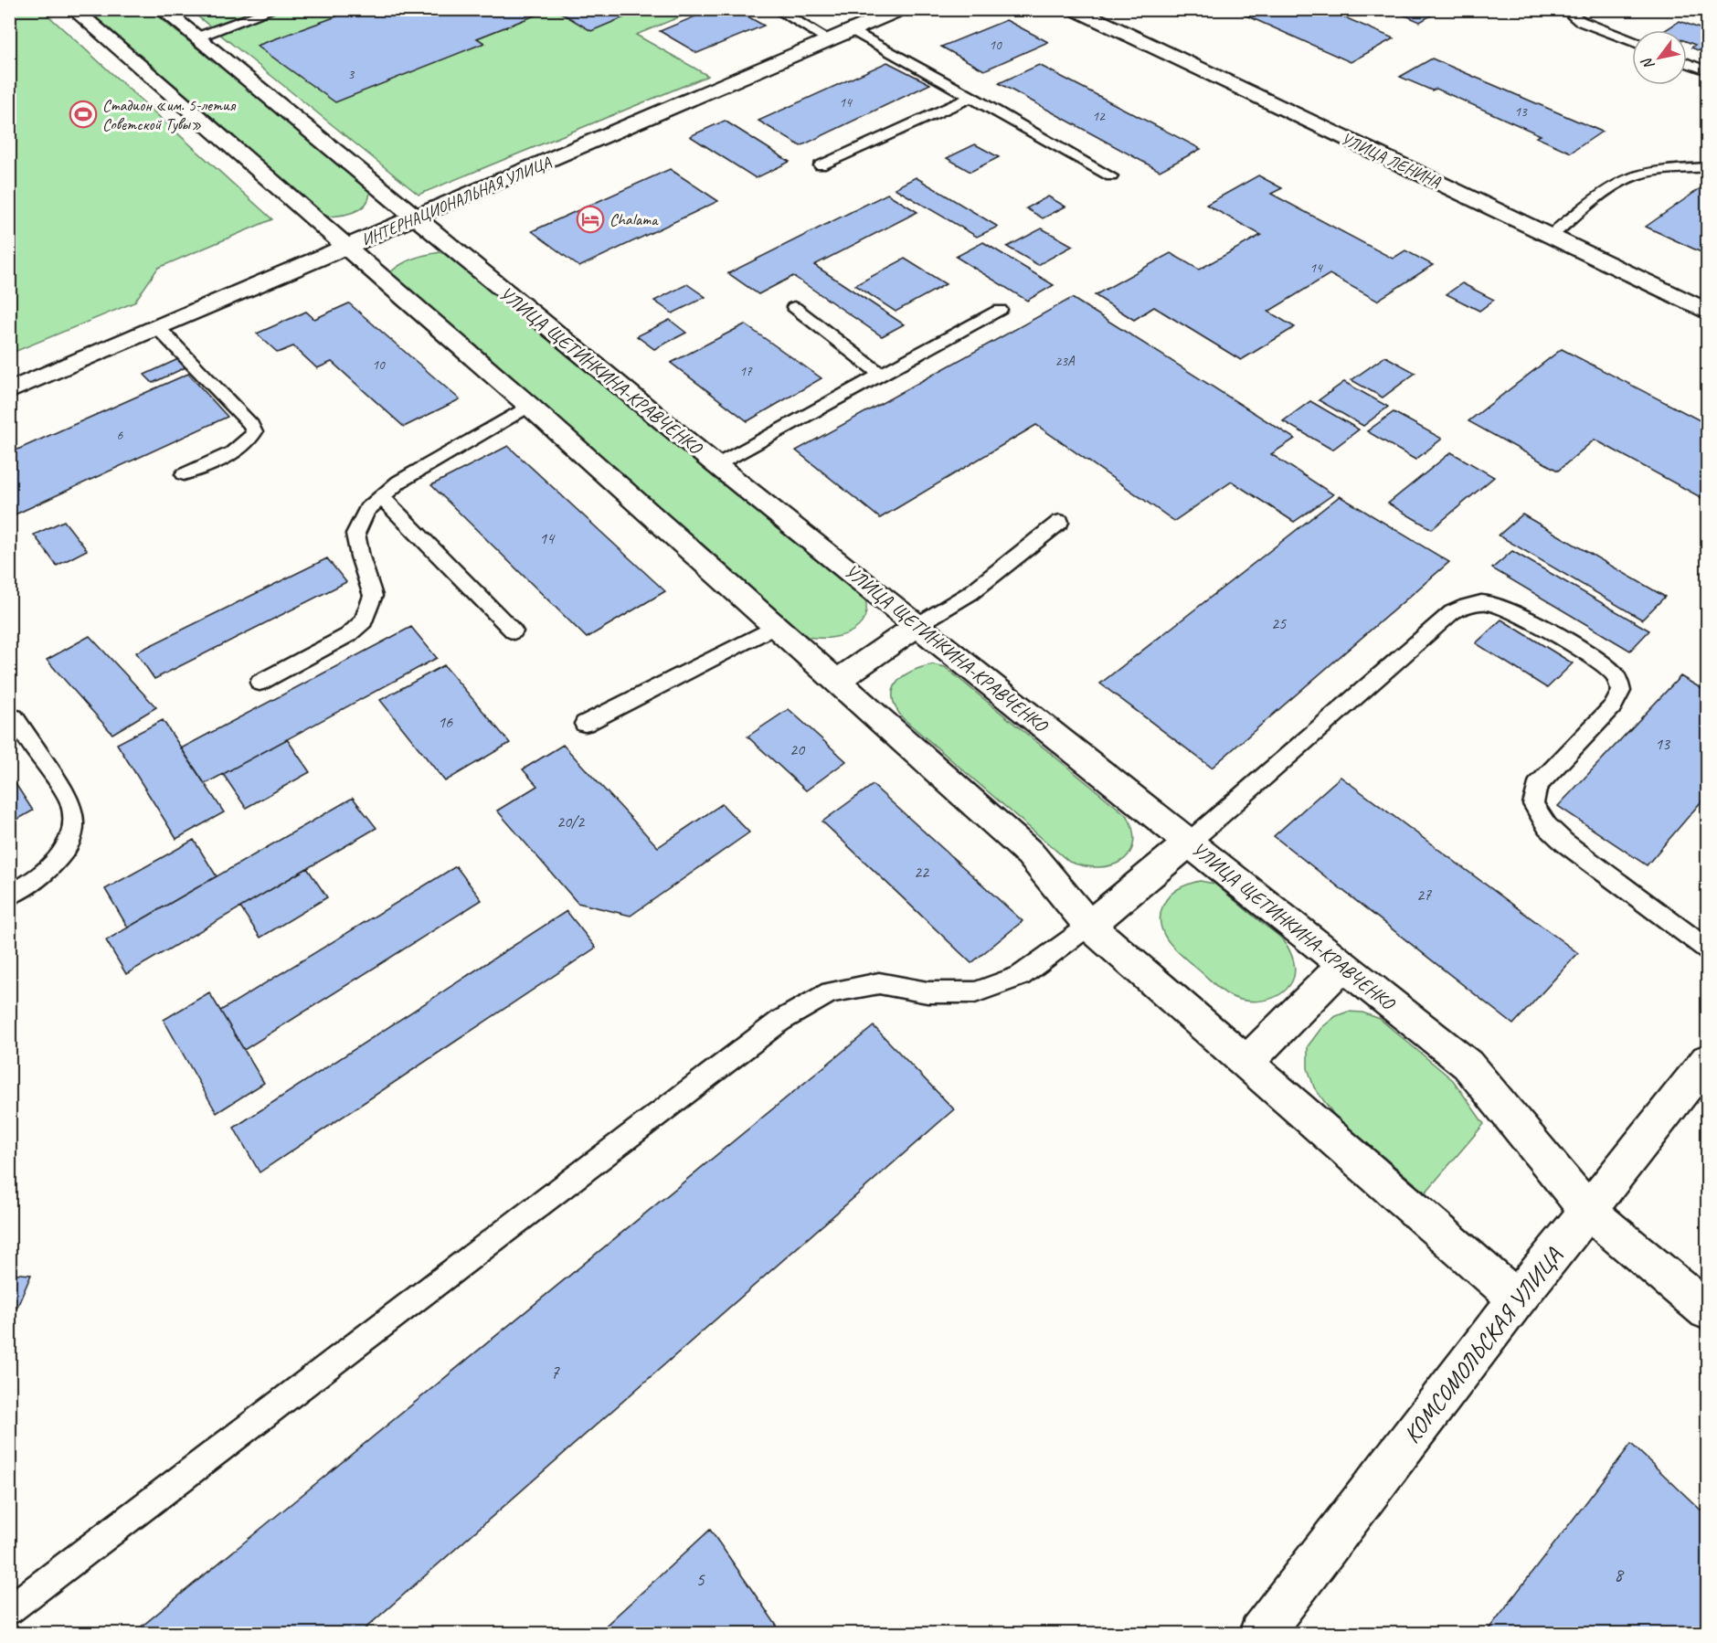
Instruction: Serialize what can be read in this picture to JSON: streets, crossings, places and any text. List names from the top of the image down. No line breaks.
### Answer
{"streets":{"street":["УЛИЦА ЛЕНИНА","ИНТЕРНАЦИОНАЛЬНАЯ УЛИЦА","УЛИЦА ЩЕТИНКИНА-КРАВЧЕНКО","КОМСОМОЛЬСКАЯ УЛИЦА"]},"crossings":[["ИНТЕРНАЦИОНАЛЬНАЯ УЛИЦА","УЛИЦА ЩЕТИНКИНА-КРАВЧЕНКО"],["УЛИЦА ЩЕТИНКИНА-КРАВЧЕНКО","КОМСОМОЛЬСКАЯ УЛИЦА"]],"places":{"sports":["Стадион «им. 5-летия Советской Тувы»"],"hotel":["Chalama"]},"house_numbers":["10","3","14","13","12","14","23А","10","17","6","14","25","16","13","20","20/2","22","27","7","8","5"],"north":"bottom left"}
